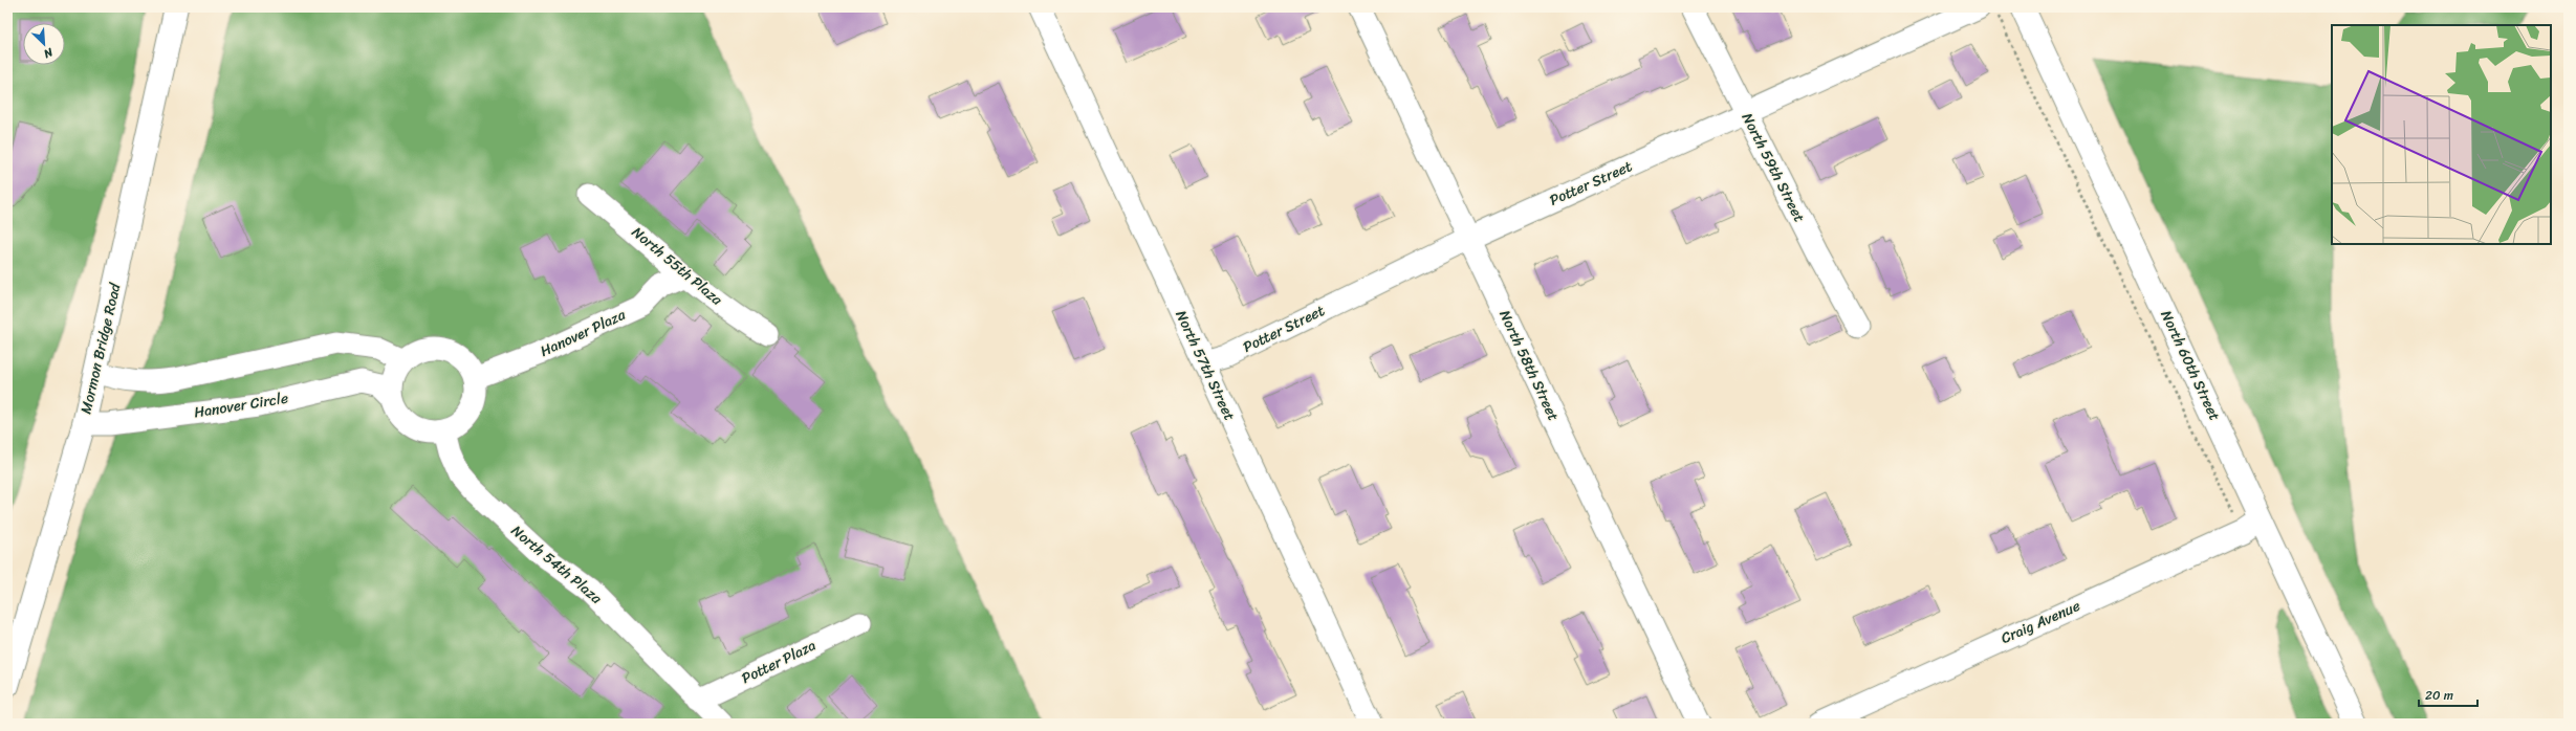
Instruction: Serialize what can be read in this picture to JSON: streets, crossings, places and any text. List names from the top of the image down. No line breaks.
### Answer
{"streets":{"main road":["Mormon Bridge Road","North 60th Street"],"street":["North 59th Street","Potter Street","North 55th Plaza","Hanover Plaza","North 57th Street","North 58th Street","Hanover Circle","North 54th Plaza","Craig Avenue","Potter Plaza"]},"crossings":[["North 59th Street","Potter Street"],["Potter Street","North 57th Street"],["Potter Street","North 58th Street"],["North 55th Plaza","Hanover Plaza"],["Hanover Plaza","Hanover Circle"],["Hanover Plaza","North 54th Plaza"],["Mormon Bridge Road","Hanover Circle"],["North 60th Street","Craig Avenue"],["Hanover Circle","North 54th Plaza"],["North 54th Plaza","Potter Plaza"]],"scale_bar":"20 m","north":"bottom right"}
